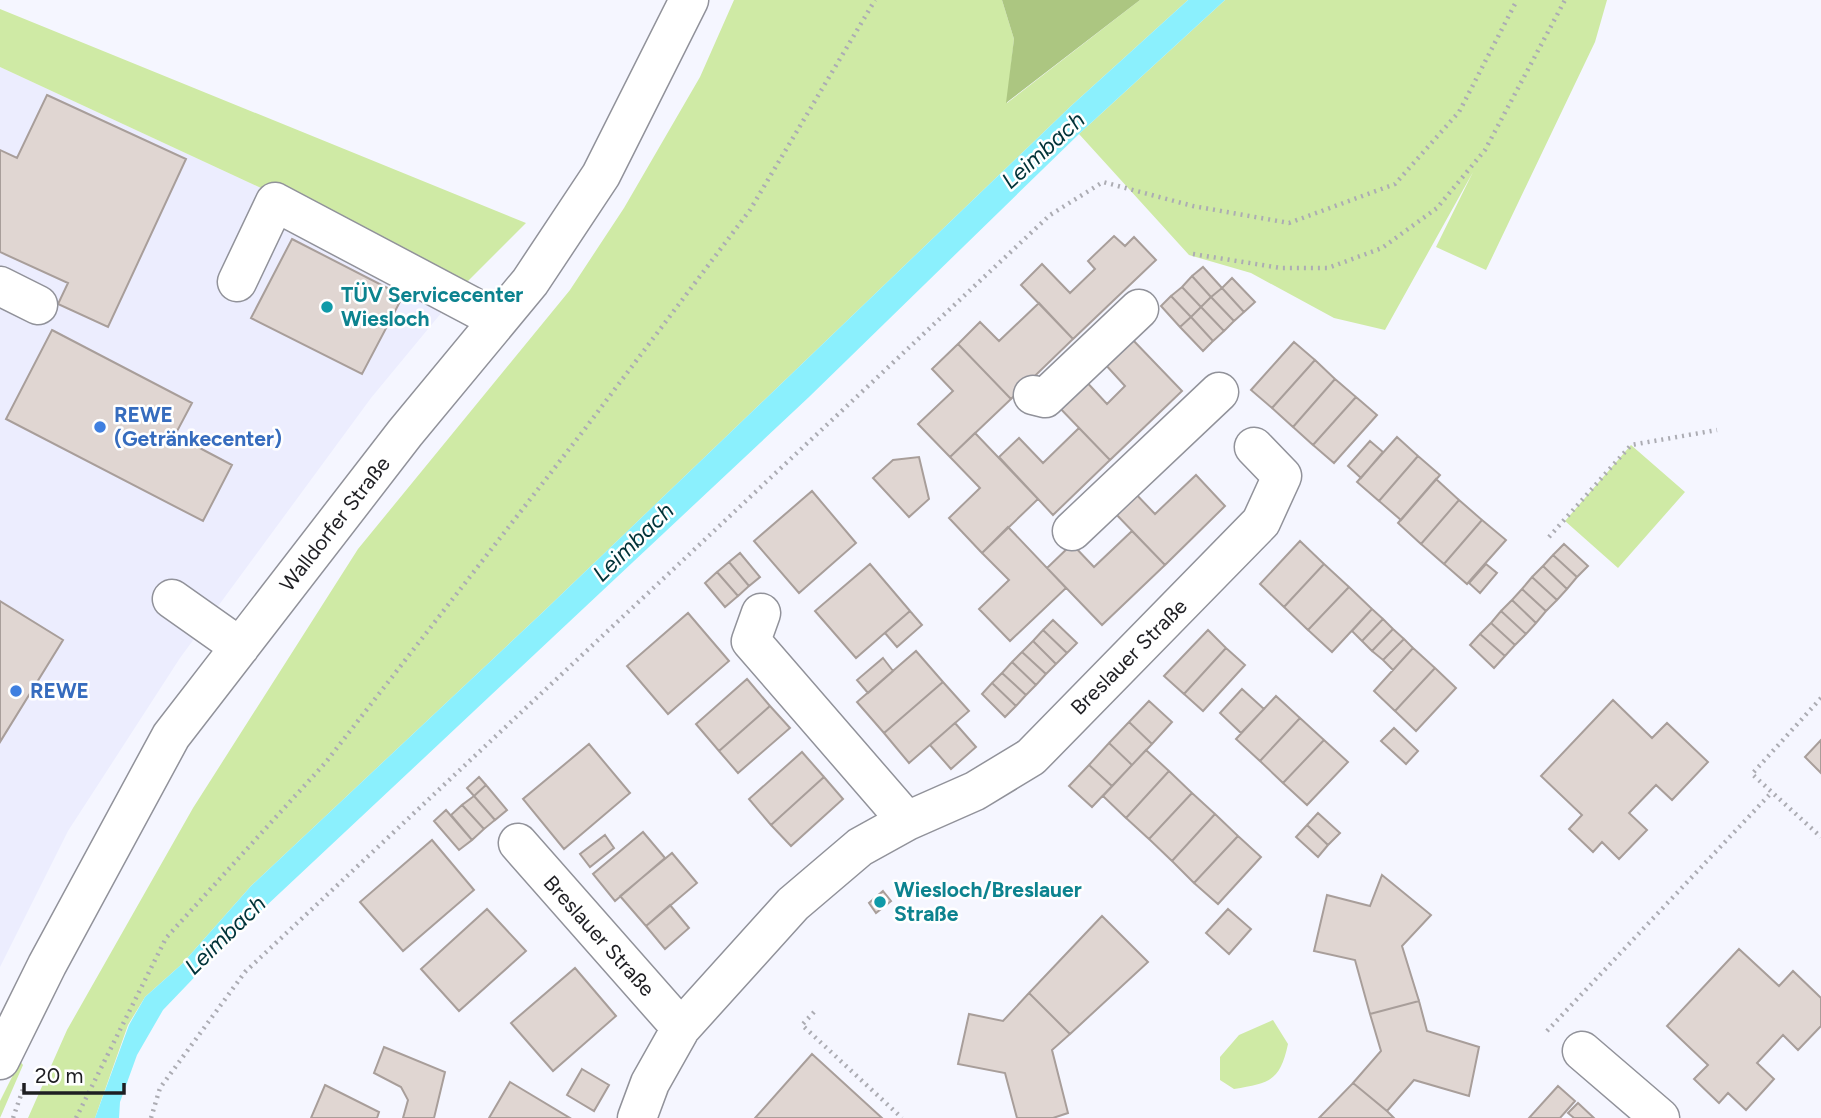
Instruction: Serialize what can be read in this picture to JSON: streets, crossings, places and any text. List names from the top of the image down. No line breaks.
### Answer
{"streets":{"street":["Walldorfer Straße","Breslauer Straße"]},"water":["Leimbach"],"places":["TÜV Servicecenter Wiesloch","REWE (Getränkecenter)","REWE","Wiesloch/Breslauer Straße"],"scale_bar":"20 m"}
